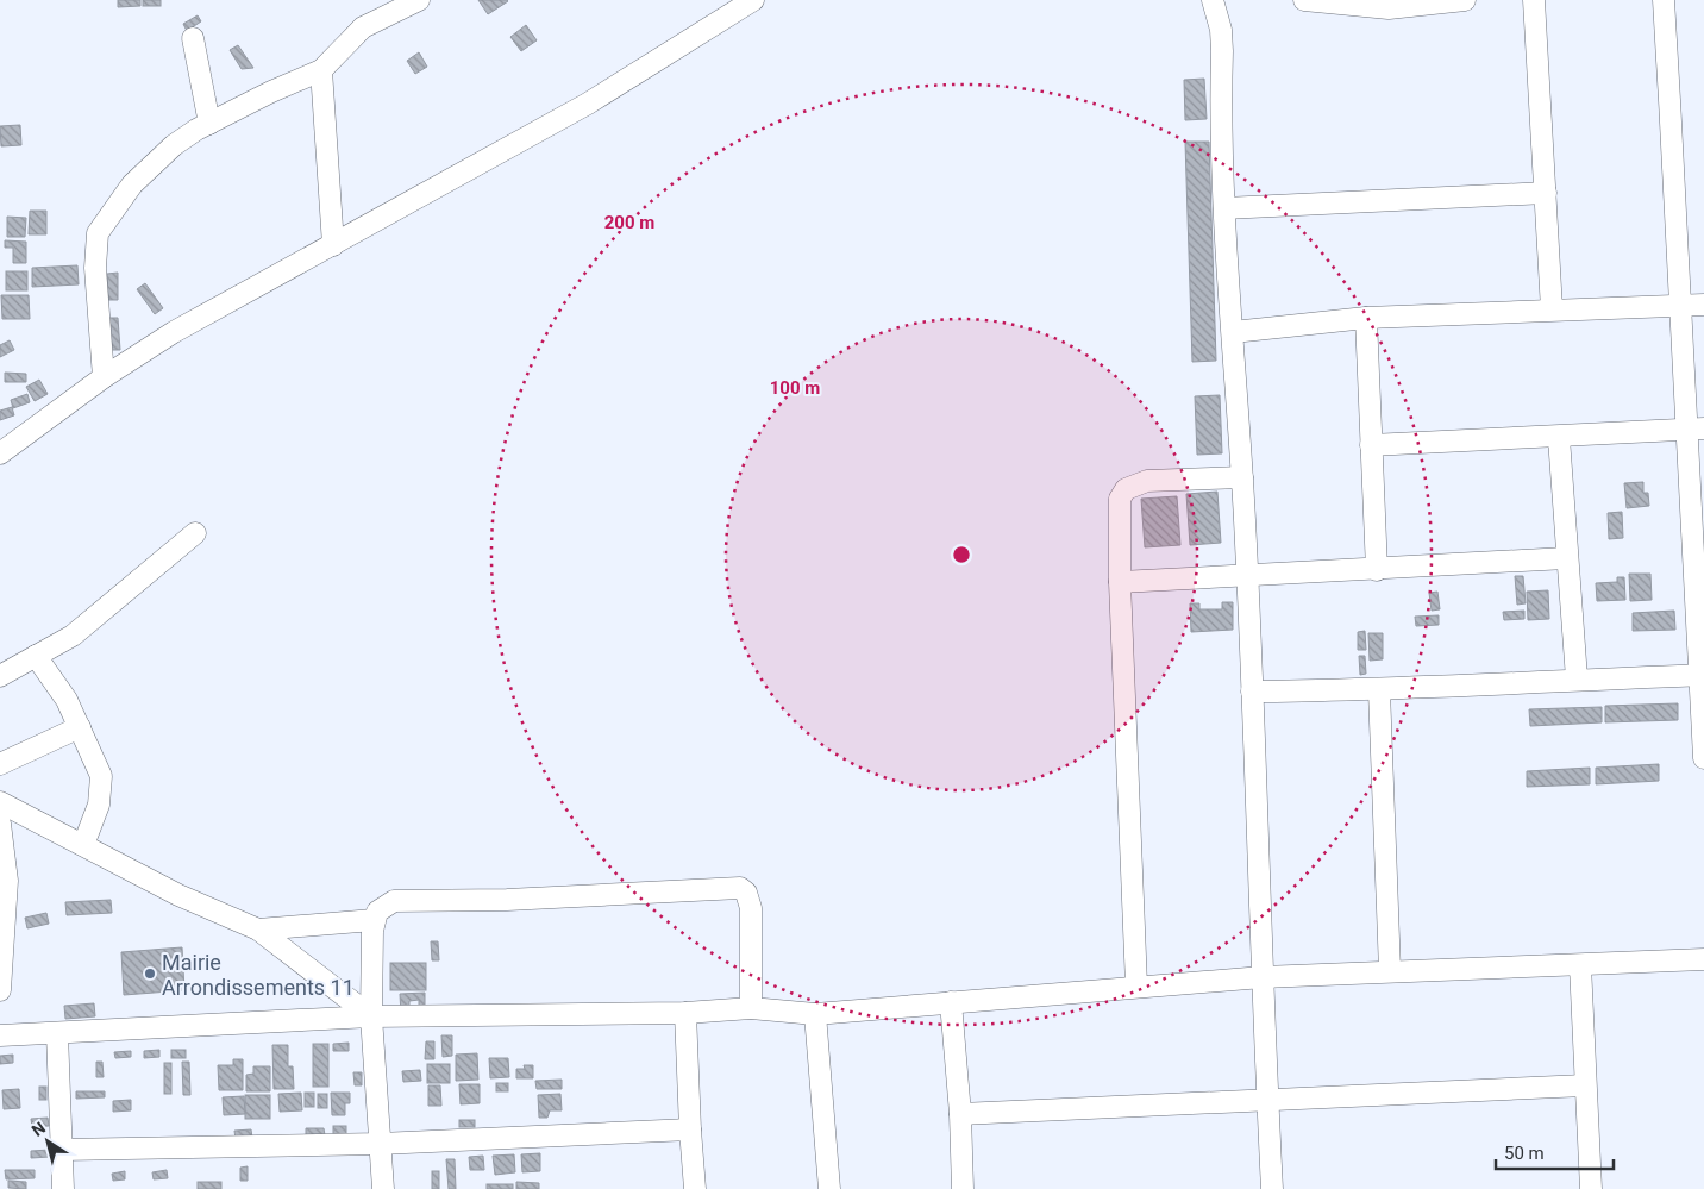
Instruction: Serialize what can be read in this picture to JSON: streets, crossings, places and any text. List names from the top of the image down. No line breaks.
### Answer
{"places":["Mairie Arrondissements 11"],"scale_bar":"50 m","north":"top left","rings":["200 m","100 m"]}
